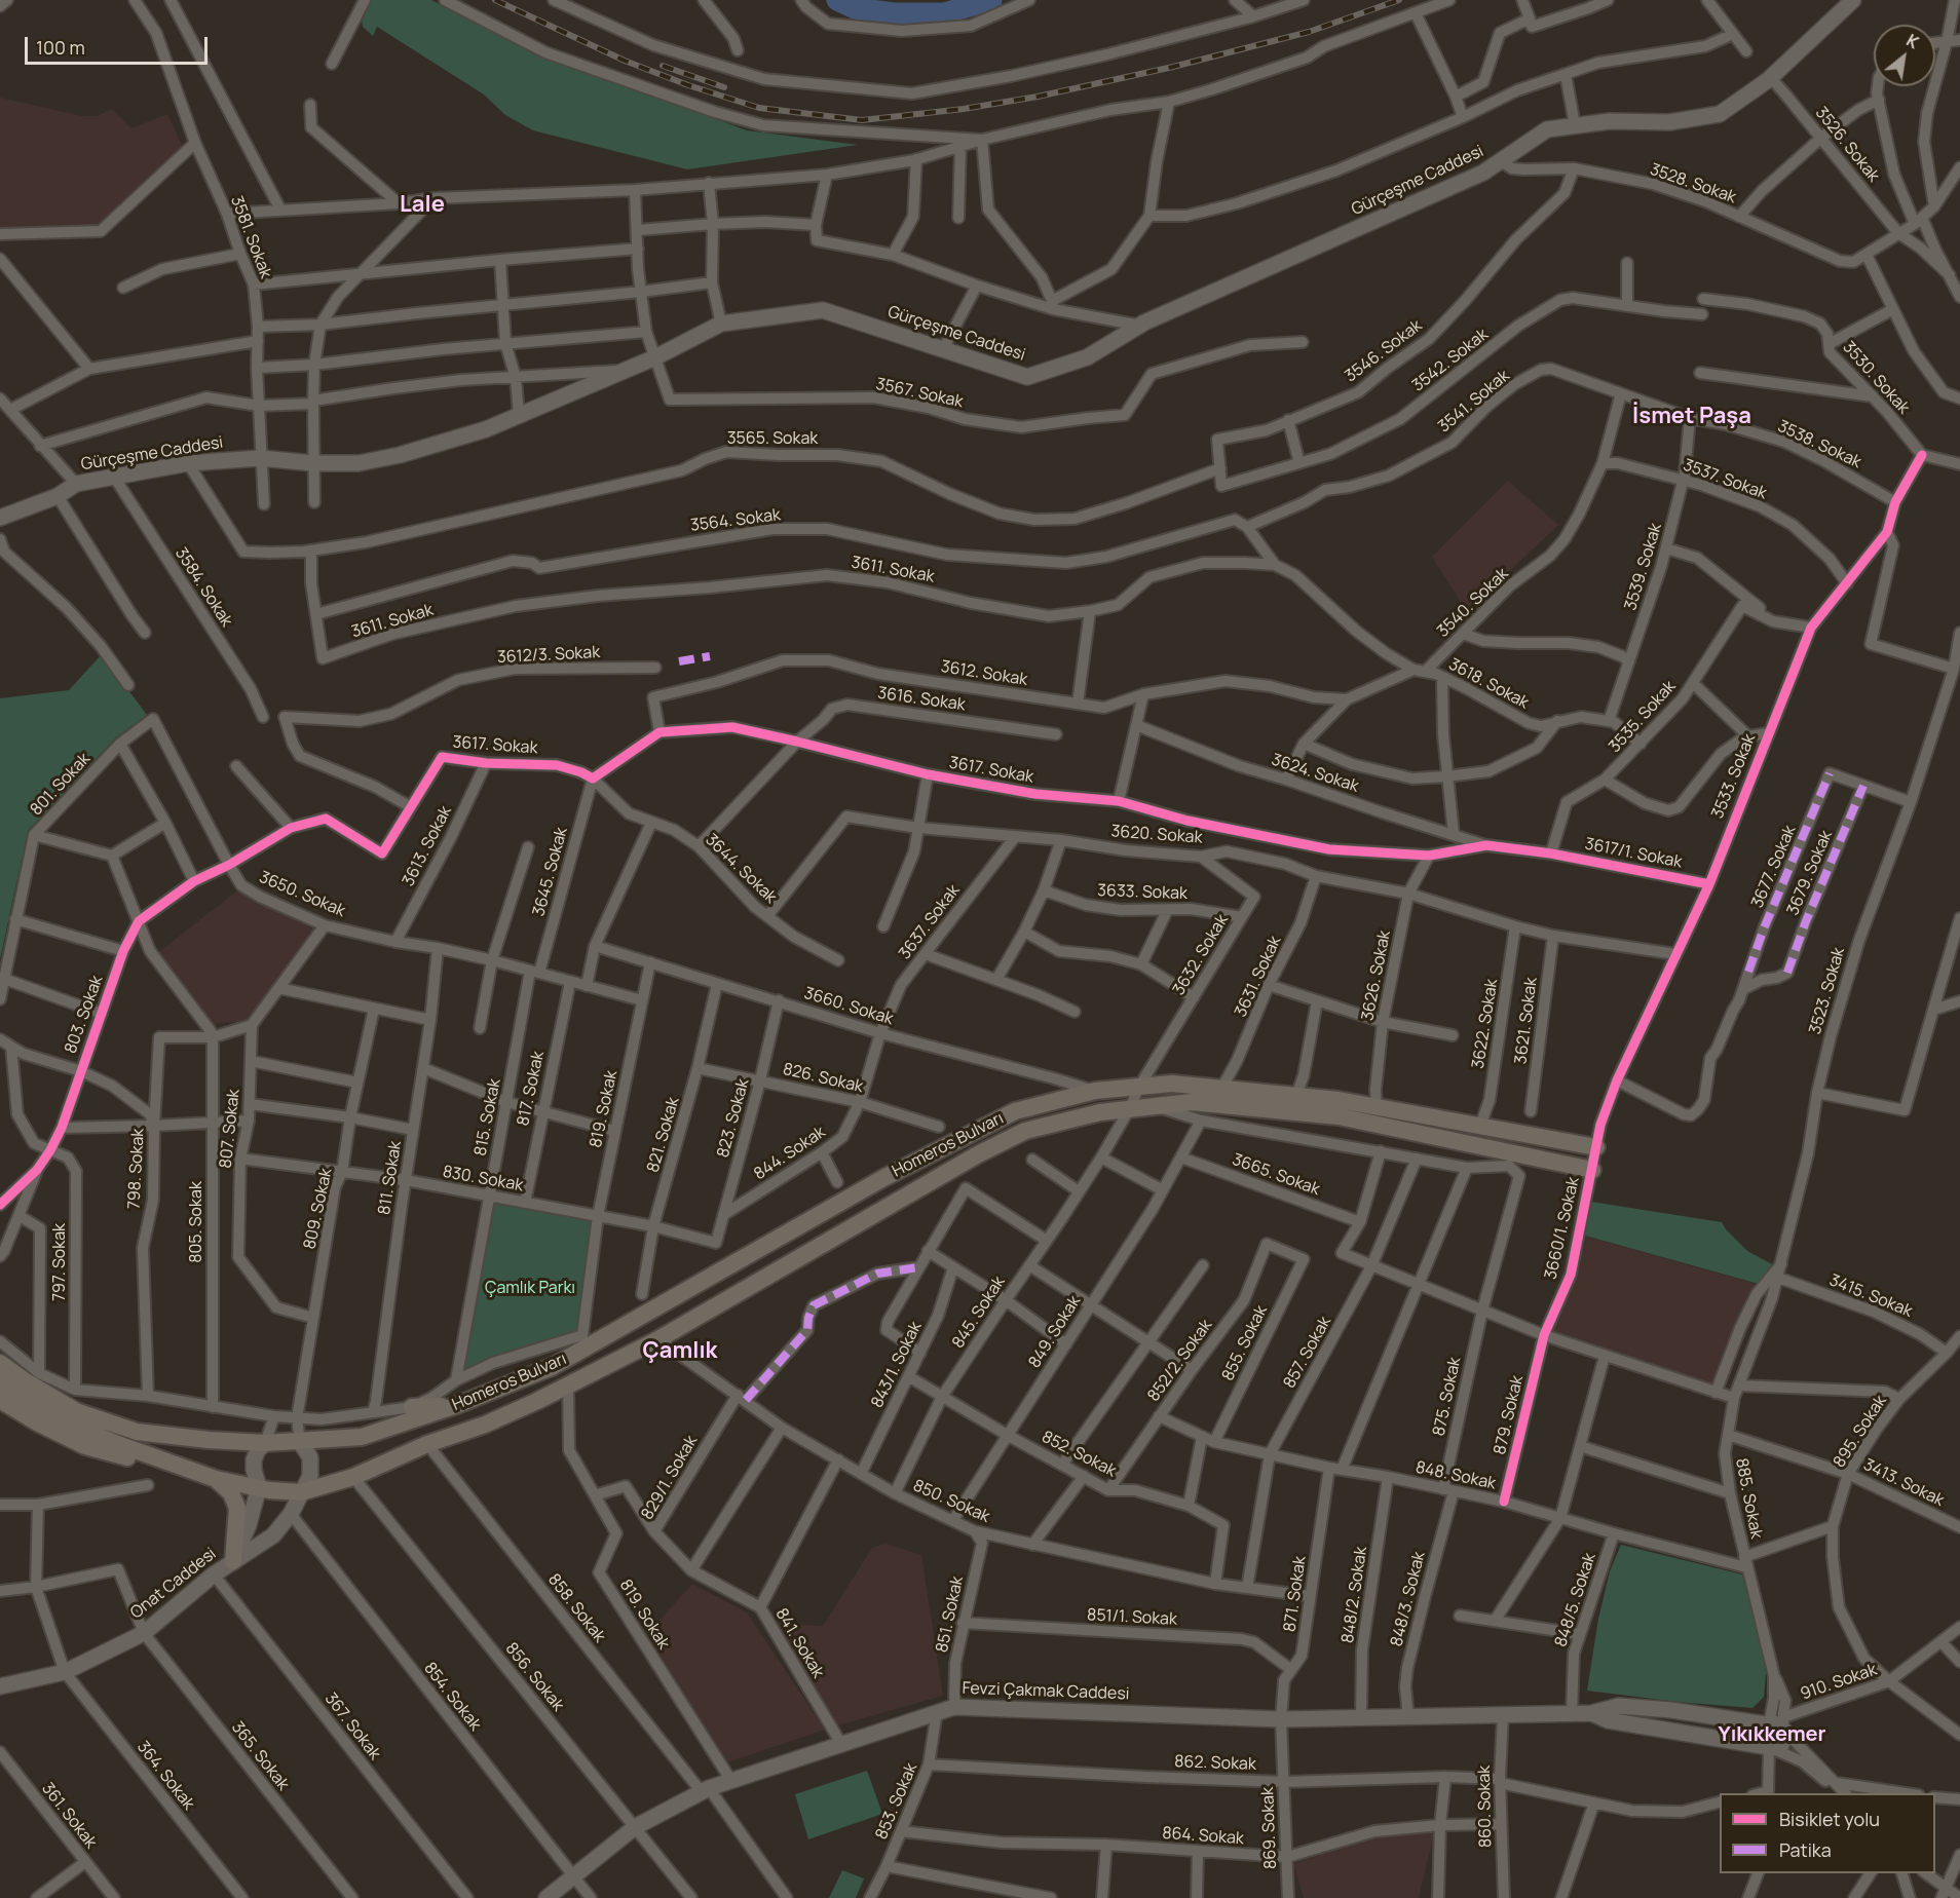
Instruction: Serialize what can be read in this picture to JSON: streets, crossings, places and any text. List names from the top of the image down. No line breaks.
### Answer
{"streets":{"main road":["Gürçeşme Caddesi","Homeros Bulvarı","Onat Caddesi","Fevzi Çakmak Caddesi"],"street":["3526. Sokak","3528. Sokak","3581. Sokak","3546. Sokak","3542. Sokak","3530. Sokak","3567. Sokak","3541. Sokak","3565. Sokak","3538. Sokak","3537. Sokak","3564. Sokak","3539. Sokak","3611. Sokak","3584. Sokak","3540. Sokak","3612/3. Sokak","3612. Sokak","3618. Sokak","3616. Sokak","3535. Sokak","3617. Sokak","3624. Sokak","3533. Sokak","801. Sokak","3620. Sokak","3613. Sokak","3617/1. Sokak","3677. Sokak","3644. Sokak","3645. Sokak","3679. Sokak","3633. Sokak","3650. Sokak","3637. Sokak","3632. Sokak","3626. Sokak","3631. Sokak","3523. Sokak","3660. Sokak","803. Sokak","3621. Sokak","3622. Sokak","826. Sokak","817. Sokak","819. Sokak","815. Sokak","823. Sokak","807. Sokak","821. Sokak","844. Sokak","798. Sokak","3665. Sokak","811. Sokak","830. Sokak","809. Sokak","805. Sokak","3660/1. Sokak","797. Sokak","3415. Sokak","845. Sokak","849. Sokak","855. Sokak","857. Sokak","852/2. Sokak","843/1. Sokak","875. Sokak","879. Sokak","895. Sokak","852. Sokak","848. Sokak","829/1. Sokak","3413. Sokak","885. Sokak","850. Sokak","871. Sokak","848/2. Sokak","848/3. Sokak","848/5. Sokak","858. Sokak","851. Sokak","851/1. Sokak","841. Sokak","856. Sokak","910. Sokak","854. Sokak","367. Sokak","365. Sokak","862. Sokak","364. Sokak","853. Sokak","860. Sokak","361. Sokak","869. Sokak","864. Sokak"]},"crossings":[["3526. Sokak","Gürçeşme Caddesi"],["3526. Sokak","3528. Sokak"],["Gürçeşme Caddesi","3528. Sokak"],["Gürçeşme Caddesi","3581. Sokak"],["Gürçeşme Caddesi","3567. Sokak"],["Gürçeşme Caddesi","3565. Sokak"],["Gürçeşme Caddesi","3584. Sokak"],["3528. Sokak","3546. Sokak"],["3546. Sokak","3542. Sokak"],["3546. Sokak","3565. Sokak"],["3542. Sokak","3565. Sokak"],["3530. Sokak","3533. Sokak"],["3541. Sokak","3538. Sokak"],["3541. Sokak","3564. Sokak"],["3538. Sokak","3539. Sokak"],["3538. Sokak","3540. Sokak"],["3538. Sokak","3533. Sokak"],["3537. Sokak","3539. Sokak"],["3537. Sokak","3540. Sokak"],["3537. Sokak","3533. Sokak"],["3564. Sokak","3611. Sokak"],["3539. Sokak","3618. Sokak"],["3540. Sokak","3612. Sokak"],["3540. Sokak","3618. Sokak"],["3540. Sokak","3624. Sokak"],["3612/3. Sokak","3617. Sokak"],["3612/3. Sokak","803. Sokak"],["3612. Sokak","3617. Sokak"],["3618. Sokak","3535. Sokak"],["3616. Sokak","3617. Sokak"],["3616. Sokak","3644. Sokak"],["3535. Sokak","3617. Sokak"],["3535. Sokak","3617/1. Sokak"],["3617. Sokak","3624. Sokak"],["3617. Sokak","3613. Sokak"],["3617. Sokak","3617/1. Sokak"],["3617. Sokak","3644. Sokak"],["3617. Sokak","3645. Sokak"],["3617. Sokak","3626. Sokak"],["3617. Sokak","803. Sokak"],["3533. Sokak","3620. Sokak"],["3533. Sokak","3617/1. Sokak"],["3533. Sokak","3677. Sokak"],["3533. Sokak","3660/1. Sokak"],["801. Sokak","3650. Sokak"],["3620. Sokak","3644. Sokak"],["3620. Sokak","3637. Sokak"],["3620. Sokak","3632. Sokak"],["3620. Sokak","3626. Sokak"],["3620. Sokak","3631. Sokak"],["3620. Sokak","3621. Sokak"],["3620. Sokak","3622. Sokak"],["3613. Sokak","3650. Sokak"],["3677. Sokak","3679. Sokak"],["3644. Sokak","3645. Sokak"],["3645. Sokak","3650. Sokak"],["3645. Sokak","815. Sokak"],["3633. Sokak","3632. Sokak"],["3650. Sokak","803. Sokak"],["3650. Sokak","817. Sokak"],["3650. Sokak","819. Sokak"],["3650. Sokak","815. Sokak"],["3650. Sokak","811. Sokak"],["3637. Sokak","3660. Sokak"],["3637. Sokak","844. Sokak"],["3632. Sokak","Homeros Bulvarı"],["3632. Sokak","845. Sokak"],["3626. Sokak","Homeros Bulvarı"],["3631. Sokak","Homeros Bulvarı"],["3523. Sokak","3415. Sokak"],["3523. Sokak","885. Sokak"],["3660. Sokak","819. Sokak"],["3660. Sokak","823. Sokak"],["3660. Sokak","821. Sokak"],["3660. Sokak","Homeros Bulvarı"],["3660. Sokak","844. Sokak"],["803. Sokak","797. Sokak"],["3622. Sokak","Homeros Bulvarı"],["826. Sokak","823. Sokak"],["826. Sokak","821. Sokak"],["826. Sokak","844. Sokak"],["817. Sokak","830. Sokak"],["819. Sokak","Homeros Bulvarı"],["819. Sokak","830. Sokak"],["819. Sokak","Fevzi Çakmak Caddesi"],["815. Sokak","830. Sokak"],["823. Sokak","844. Sokak"],["823. Sokak","830. Sokak"],["807. Sokak","798. Sokak"],["807. Sokak","830. Sokak"],["807. Sokak","809. Sokak"],["821. Sokak","830. Sokak"],["Homeros Bulvarı","809. Sokak"],["Homeros Bulvarı","3660/1. Sokak"],["Homeros Bulvarı","845. Sokak"],["Homeros Bulvarı","850. Sokak"],["Homeros Bulvarı","Onat Caddesi"],["Homeros Bulvarı","858. Sokak"],["Homeros Bulvarı","856. Sokak"],["798. Sokak","805. Sokak"],["3665. Sokak","849. Sokak"],["811. Sokak","830. Sokak"],["830. Sokak","809. Sokak"],["809. Sokak","Onat Caddesi"],["3660/1. Sokak","879. Sokak"],["3415. Sokak","895. Sokak"],["845. Sokak","852. Sokak"],["845. Sokak","850. Sokak"],["849. Sokak","852. Sokak"],["849. Sokak","850. Sokak"],["855. Sokak","852/2. Sokak"],["855. Sokak","848. Sokak"],["857. Sokak","848. Sokak"],["857. Sokak","850. Sokak"],["852/2. Sokak","852. Sokak"],["852/2. Sokak","848. Sokak"],["843/1. Sokak","852. Sokak"],["843/1. Sokak","850. Sokak"],["875. Sokak","848. Sokak"],["875. Sokak","848/3. Sokak"],["879. Sokak","848. Sokak"],["895. Sokak","3413. Sokak"],["895. Sokak","910. Sokak"],["852. Sokak","850. Sokak"],["848. Sokak","885. Sokak"],["848. Sokak","871. Sokak"],["848. Sokak","848/2. Sokak"],["848. Sokak","848/3. Sokak"],["848. Sokak","848/5. Sokak"],["829/1. Sokak","850. Sokak"],["829/1. Sokak","841. Sokak"],["3413. Sokak","885. Sokak"],["850. Sokak","871. Sokak"],["850. Sokak","851. Sokak"],["850. Sokak","841. Sokak"],["Onat Caddesi","854. Sokak"],["Onat Caddesi","367. Sokak"],["Onat Caddesi","365. Sokak"],["Onat Caddesi","364. Sokak"],["871. Sokak","851/1. Sokak"],["871. Sokak","Fevzi Çakmak Caddesi"],["871. Sokak","869. Sokak"],["848/2. Sokak","Fevzi Çakmak Caddesi"],["848/3. Sokak","Fevzi Çakmak Caddesi"],["848/5. Sokak","Fevzi Çakmak Caddesi"],["858. Sokak","Fevzi Çakmak Caddesi"],["851. Sokak","851/1. Sokak"],["851. Sokak","Fevzi Çakmak Caddesi"],["841. Sokak","Fevzi Çakmak Caddesi"],["856. Sokak","Fevzi Çakmak Caddesi"],["910. Sokak","Fevzi Çakmak Caddesi"],["Fevzi Çakmak Caddesi","854. Sokak"],["Fevzi Çakmak Caddesi","853. Sokak"],["Fevzi Çakmak Caddesi","860. Sokak"],["Fevzi Çakmak Caddesi","869. Sokak"],["365. Sokak","364. Sokak"],["862. Sokak","853. Sokak"],["862. Sokak","860. Sokak"],["862. Sokak","869. Sokak"],["853. Sokak","864. Sokak"],["860. Sokak","864. Sokak"],["869. Sokak","864. Sokak"]],"districts":["Lale","İsmet Paşa","Çamlık","Yıkıkkemer"],"parks":["Çamlık Parkı"],"legend":["Bisiklet yolu","Patika"],"scale_bar":"100 m","north":"top right"}
